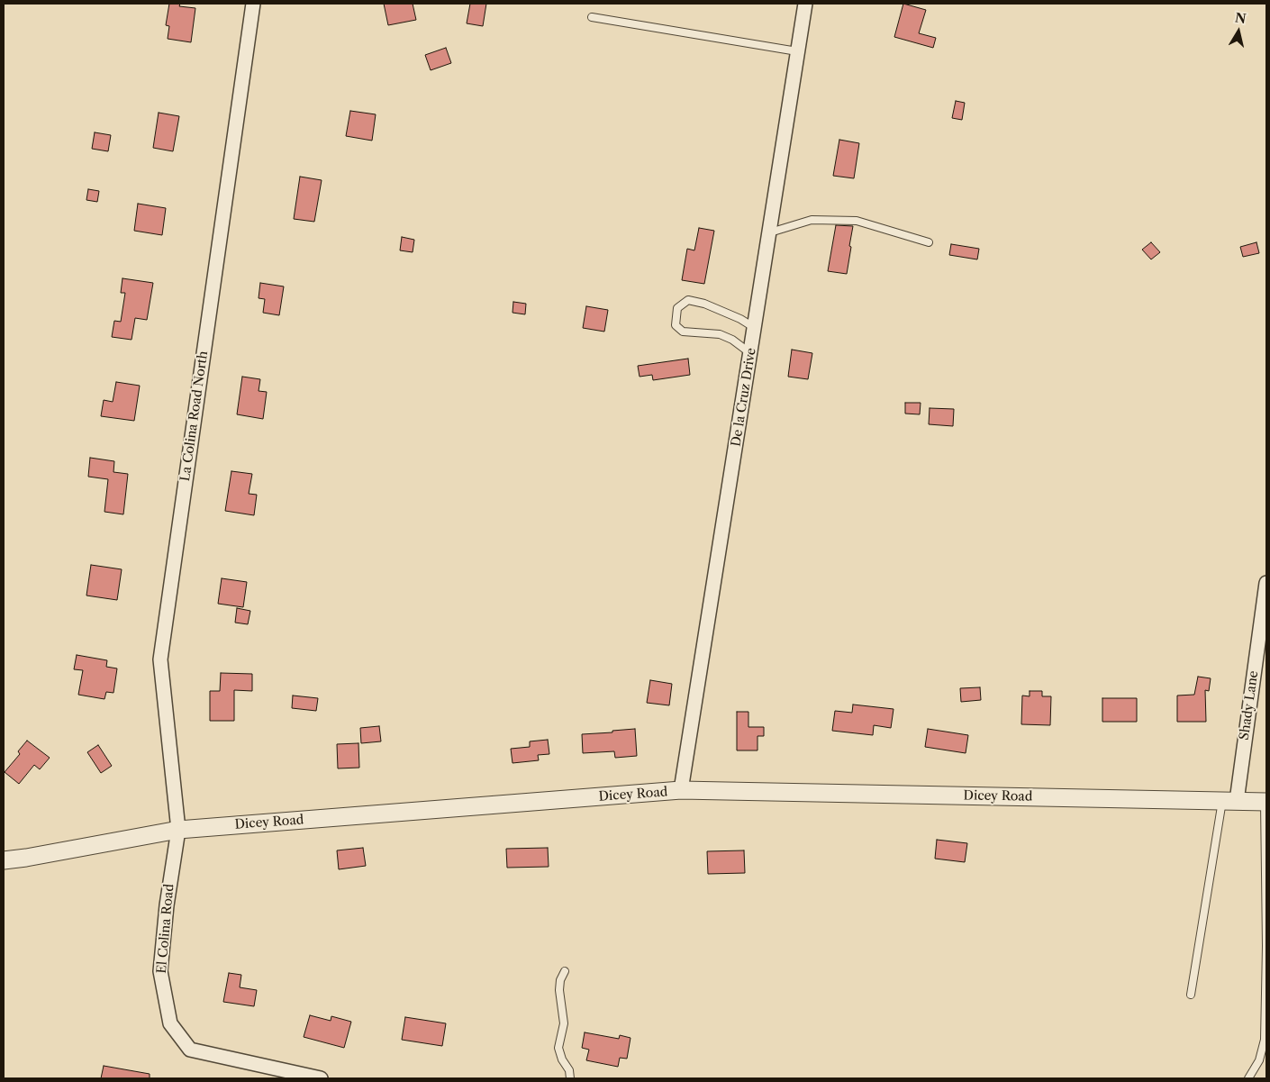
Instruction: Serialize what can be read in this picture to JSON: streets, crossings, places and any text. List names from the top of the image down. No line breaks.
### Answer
{"streets":{"street":["De la Cruz Drive","La Colina Road North","Shady Lane","Dicey Road","El Colina Road"]},"crossings":[["De la Cruz Drive","Dicey Road"],["La Colina Road North","Dicey Road"],["La Colina Road North","El Colina Road"],["Shady Lane","Dicey Road"],["Dicey Road","El Colina Road"]],"north":"top"}
